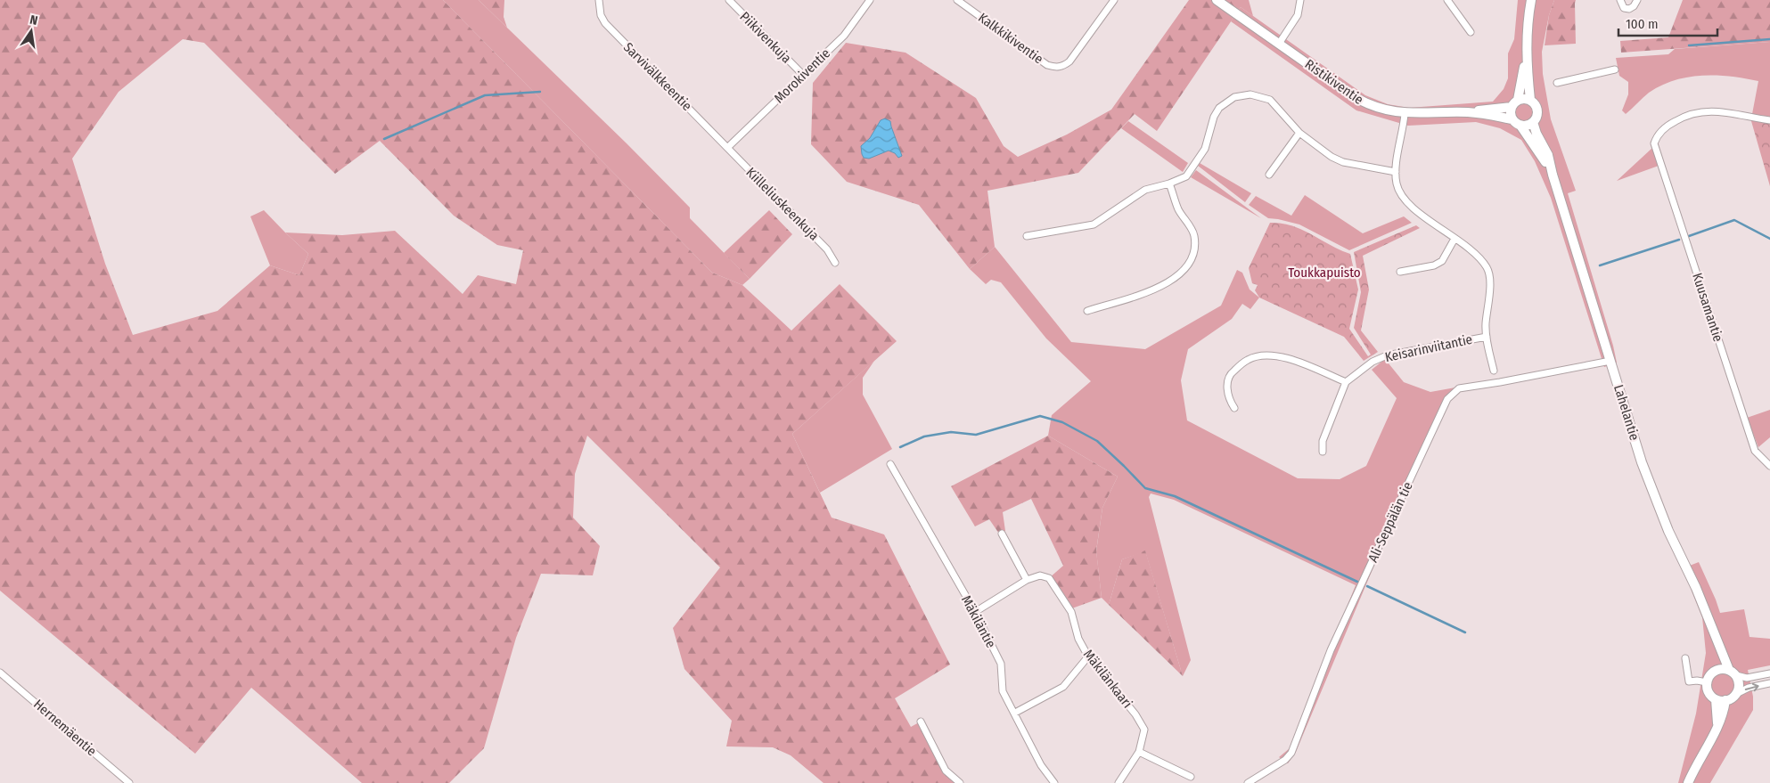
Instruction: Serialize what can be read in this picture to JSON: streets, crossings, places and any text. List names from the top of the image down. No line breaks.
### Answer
{"streets":{"main road":["Ristikiventie","Lahelantie"],"street":["Piikivenkuja","Kalkkikiventie","Morokiventie","Sarvivälkkeentie","Kiilleliuskeenkuja","Kuusamantie","Keisarinviitantie","Ali-Seppälän tie","Mäkiläntie","Mäkilänkaari","Hernemäentie"]},"crossings":[["Piikivenkuja","Morokiventie"],["Morokiventie","Sarvivälkkeentie"],["Morokiventie","Kiilleliuskeenkuja"],["Sarvivälkkeentie","Kiilleliuskeenkuja"],["Ristikiventie","Lahelantie"],["Lahelantie","Ali-Seppälän tie"],["Mäkiläntie","Mäkilänkaari"]],"parks":["Toukkapuisto"],"scale_bar":"100 m","north":"top"}
